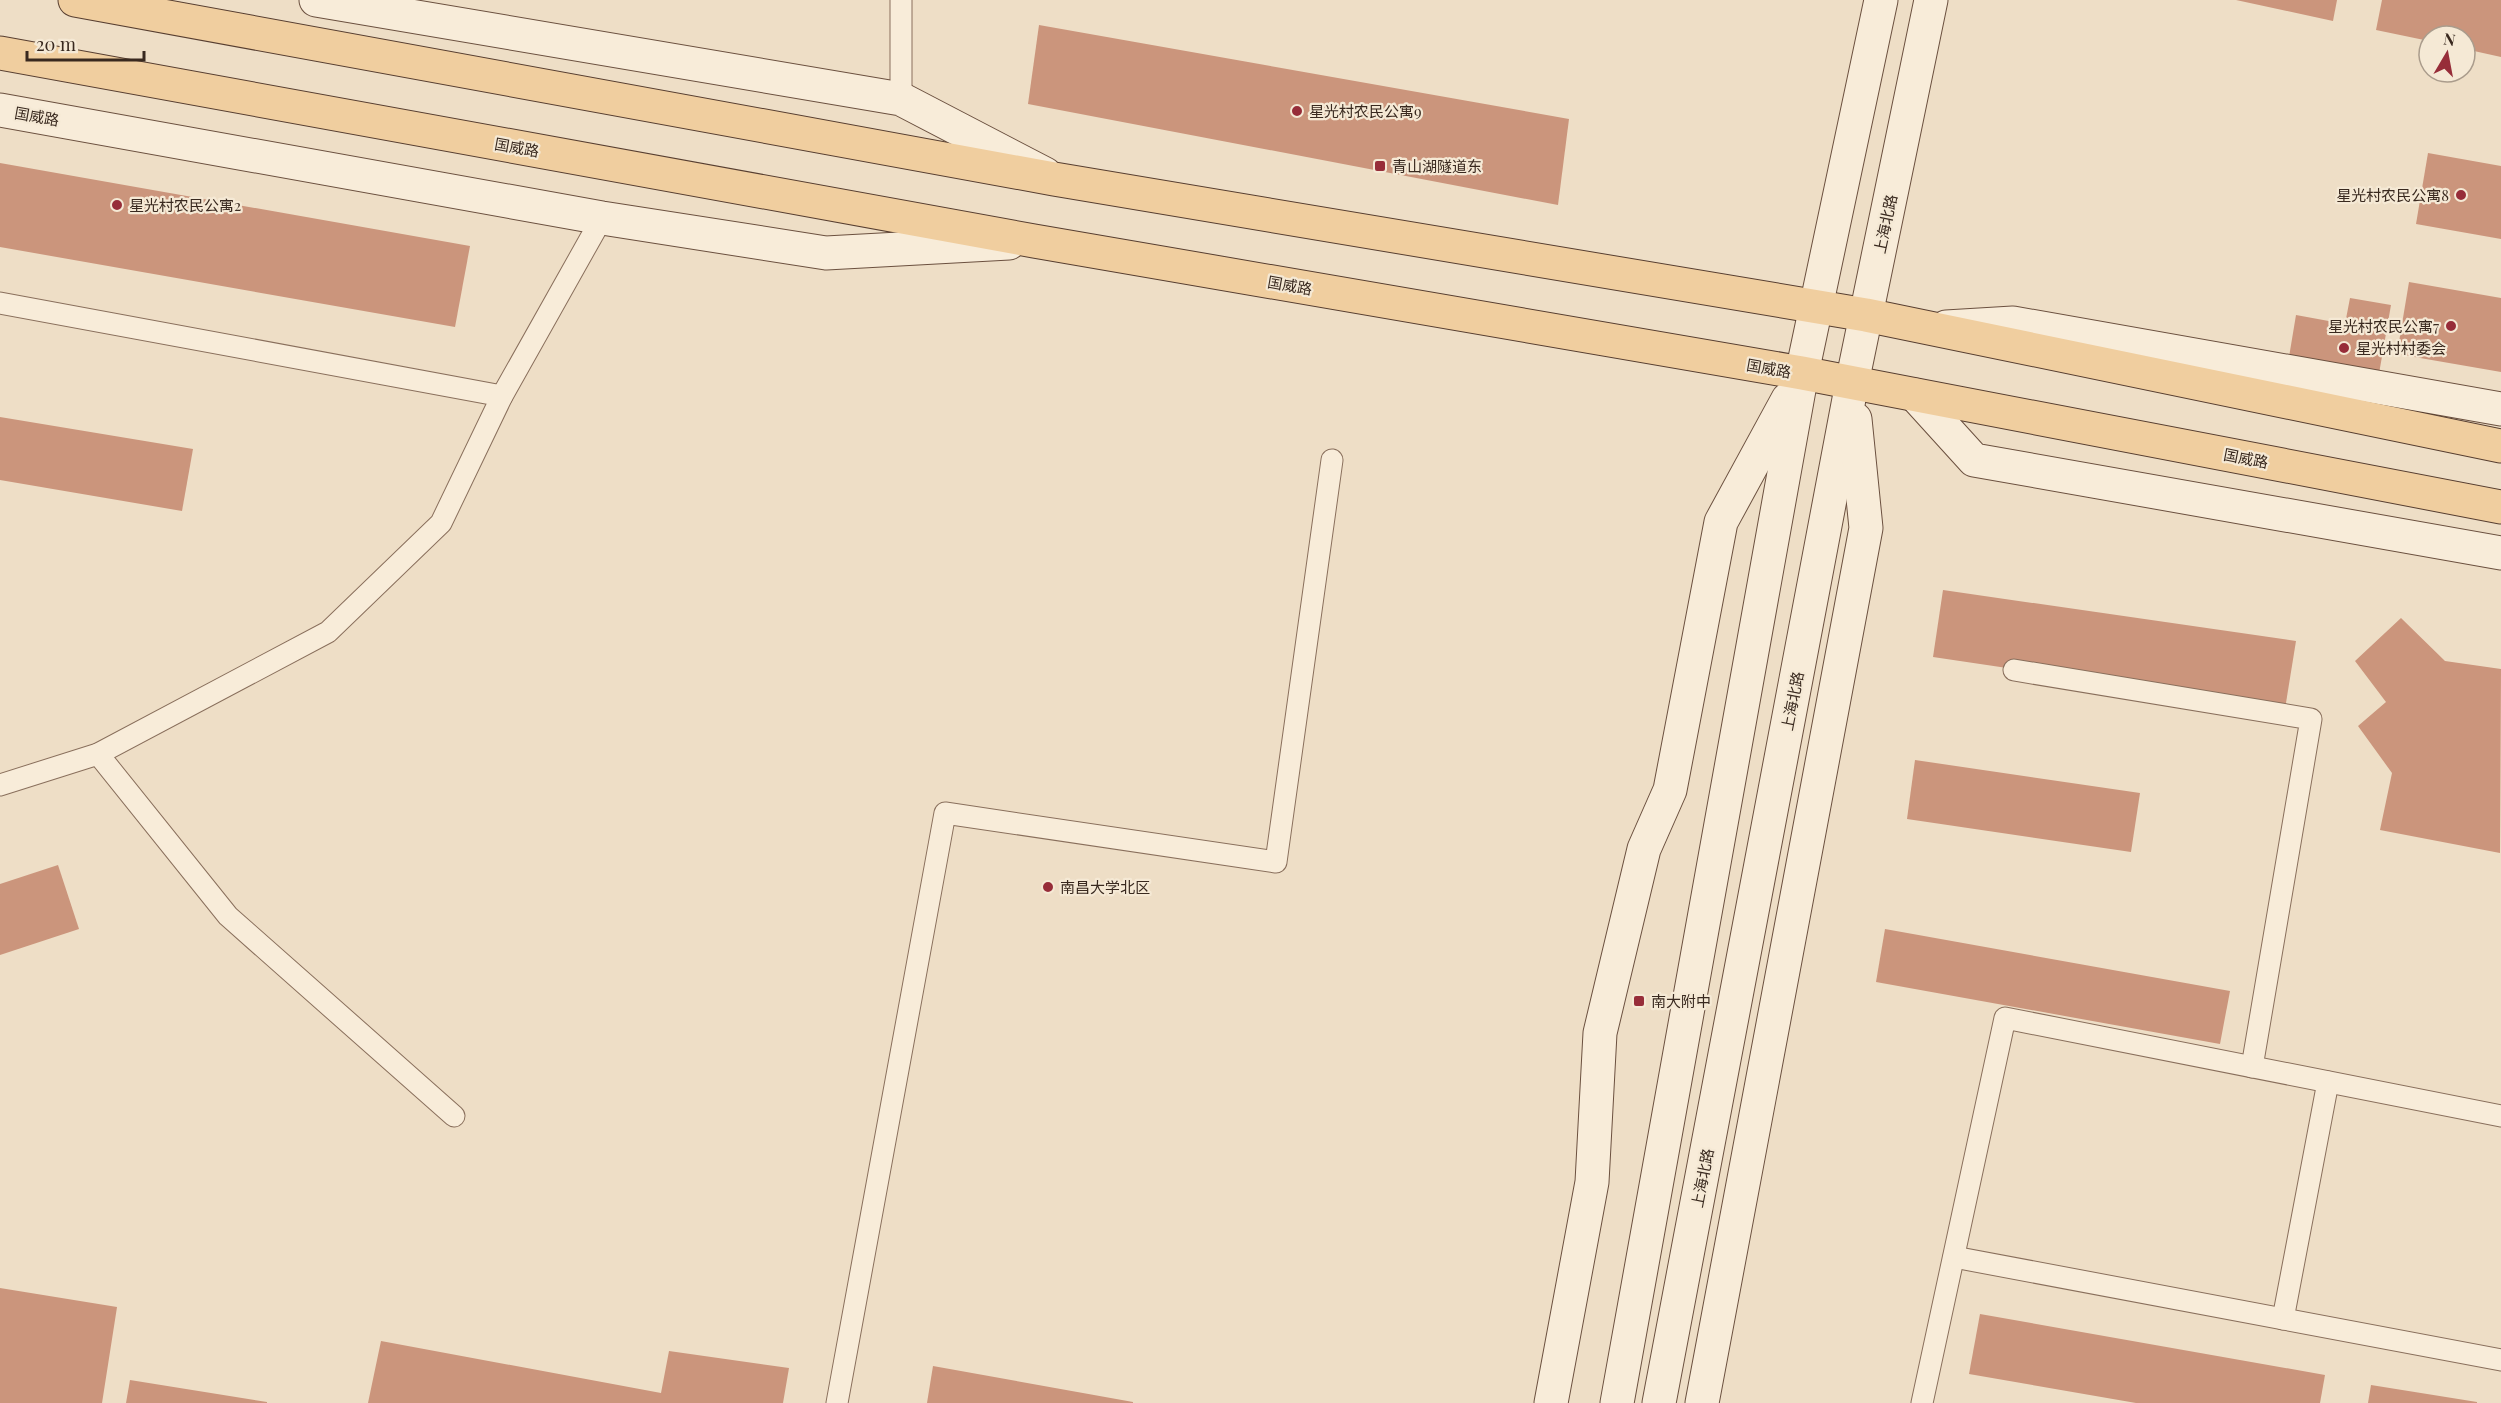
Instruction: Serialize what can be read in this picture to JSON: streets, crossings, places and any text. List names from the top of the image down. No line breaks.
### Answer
{"streets":{"main road":["国威路","上海北路"]},"crossings":[["国威路","上海北路"]],"places":{"other":["星光村农民公寓9","星光村农民公寓8","星光村农民公寓2","星光村农民公寓7","星光村村委会","南昌大学北区"],"transit":["青山湖隧道东","南大附中"]},"scale_bar":"20 m","north":"top"}
